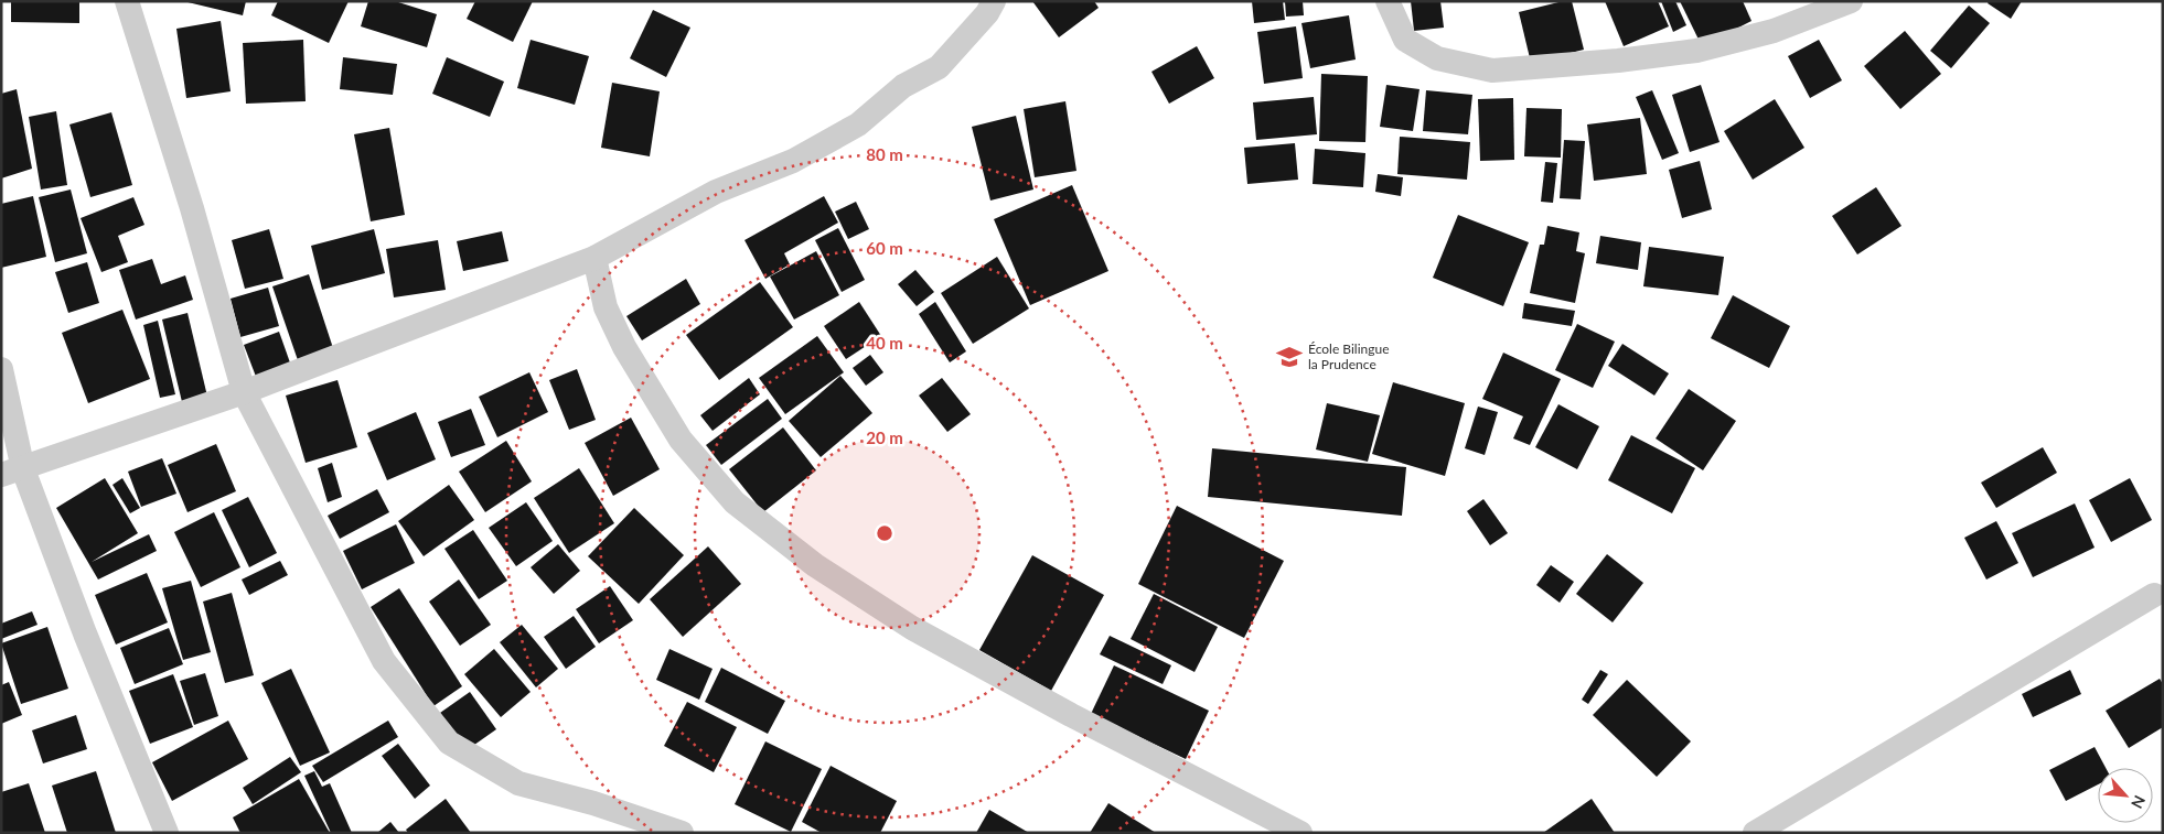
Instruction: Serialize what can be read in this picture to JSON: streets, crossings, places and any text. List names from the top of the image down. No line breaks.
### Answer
{"places":{"school or university":["École Bilingue la Prudence"]},"north":"bottom right","rings":["80 m","60 m","40 m","20 m"]}
